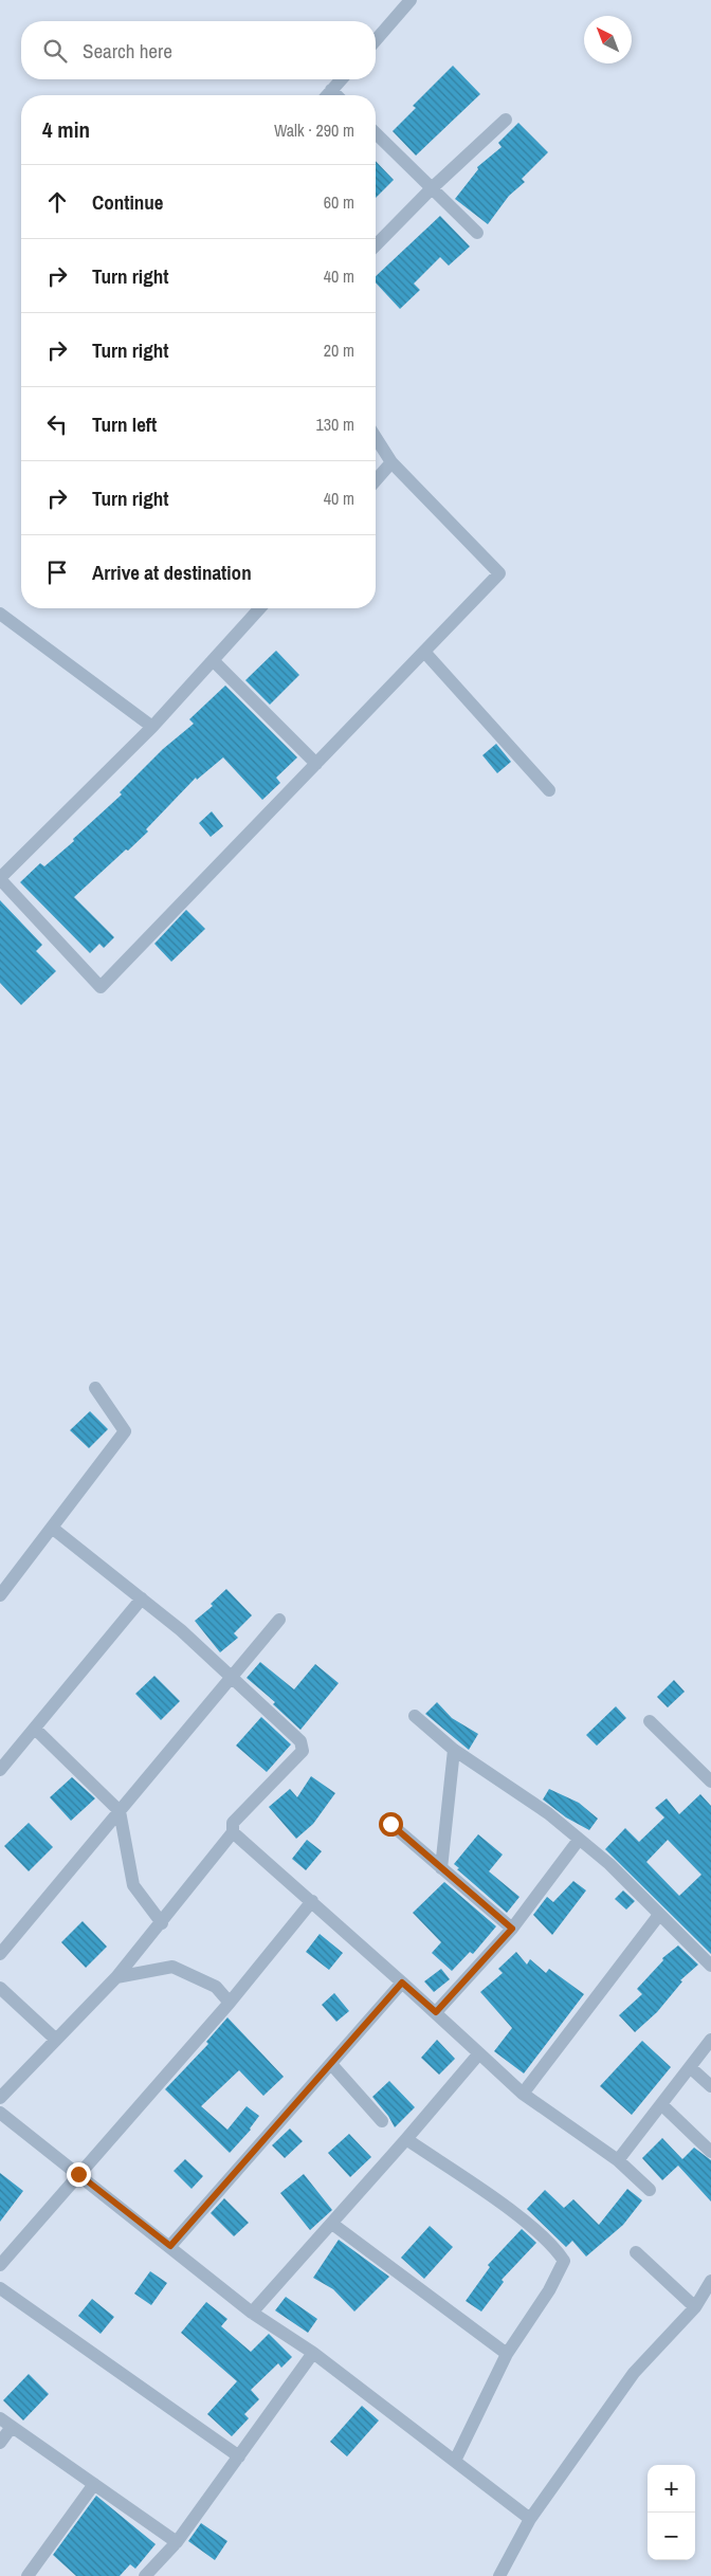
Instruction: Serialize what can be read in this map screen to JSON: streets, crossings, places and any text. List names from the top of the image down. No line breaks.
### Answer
{"north":"top left","page":{"search":"Search here","heading":["4 min","Walk · 290 m"],"list":[["Continue","60 m"],["Turn right","40 m"],["Turn right","20 m"],["Turn left","130 m"],["Turn right","40 m"],"Arrive at destination"],"map_buttons":["+","−"]}}
